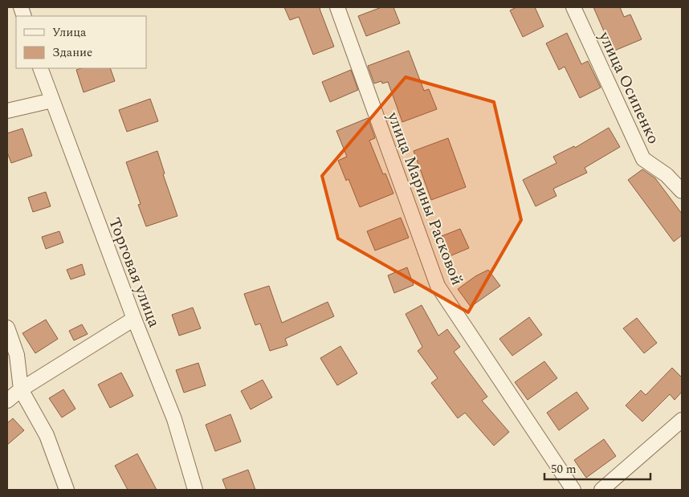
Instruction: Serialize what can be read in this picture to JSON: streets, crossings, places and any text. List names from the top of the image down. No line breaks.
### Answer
{"streets":{"street":["улица Осипенко","улица Марины Расковой","Торговая улица"]},"legend":["Улица","Здание"],"scale_bar":"50 m"}
